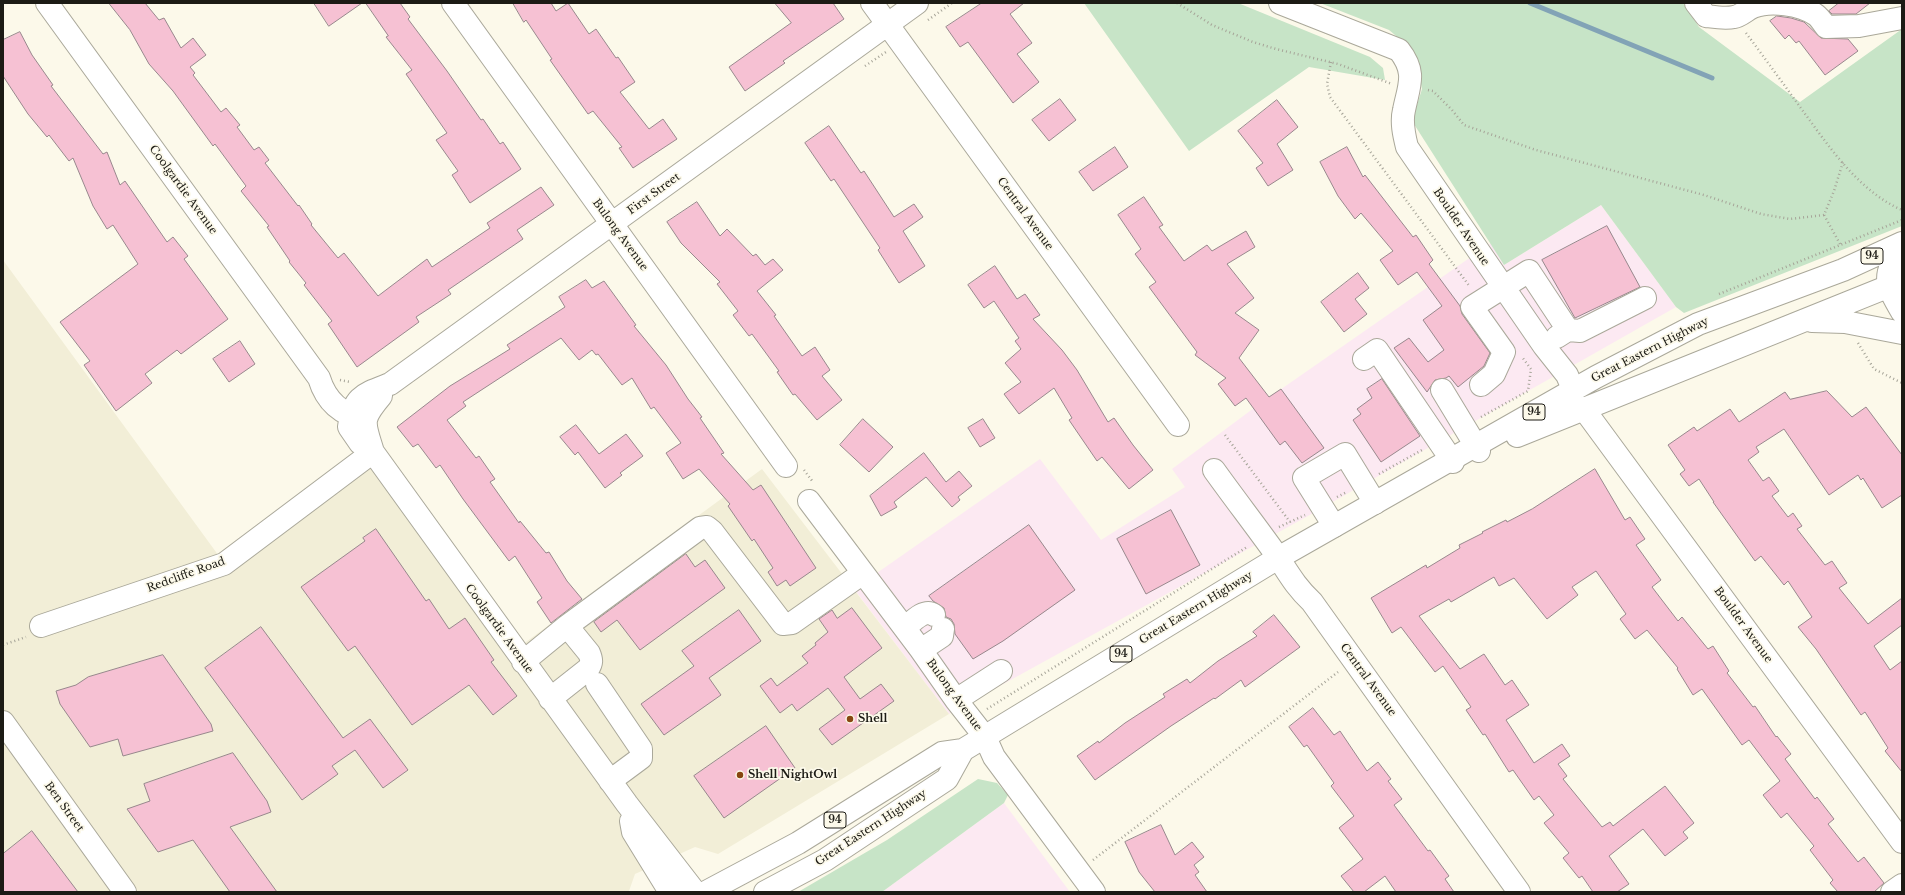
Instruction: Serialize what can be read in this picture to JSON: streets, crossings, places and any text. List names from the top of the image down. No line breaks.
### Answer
{"streets":{"main road":["Coolgardie Avenue","First Street","Central Avenue","Boulder Avenue","Bulong Avenue","94","Great Eastern Highway","Redcliffe Road","Ben Street"]},"crossings":[["Coolgardie Avenue","First Street"],["Coolgardie Avenue","Redcliffe Road"],["First Street","Central Avenue"],["First Street","Bulong Avenue"],["Central Avenue","Great Eastern Highway"],["Boulder Avenue","Great Eastern Highway"],["Bulong Avenue","Great Eastern Highway"]],"places":["Shell","Shell NightOwl"]}
